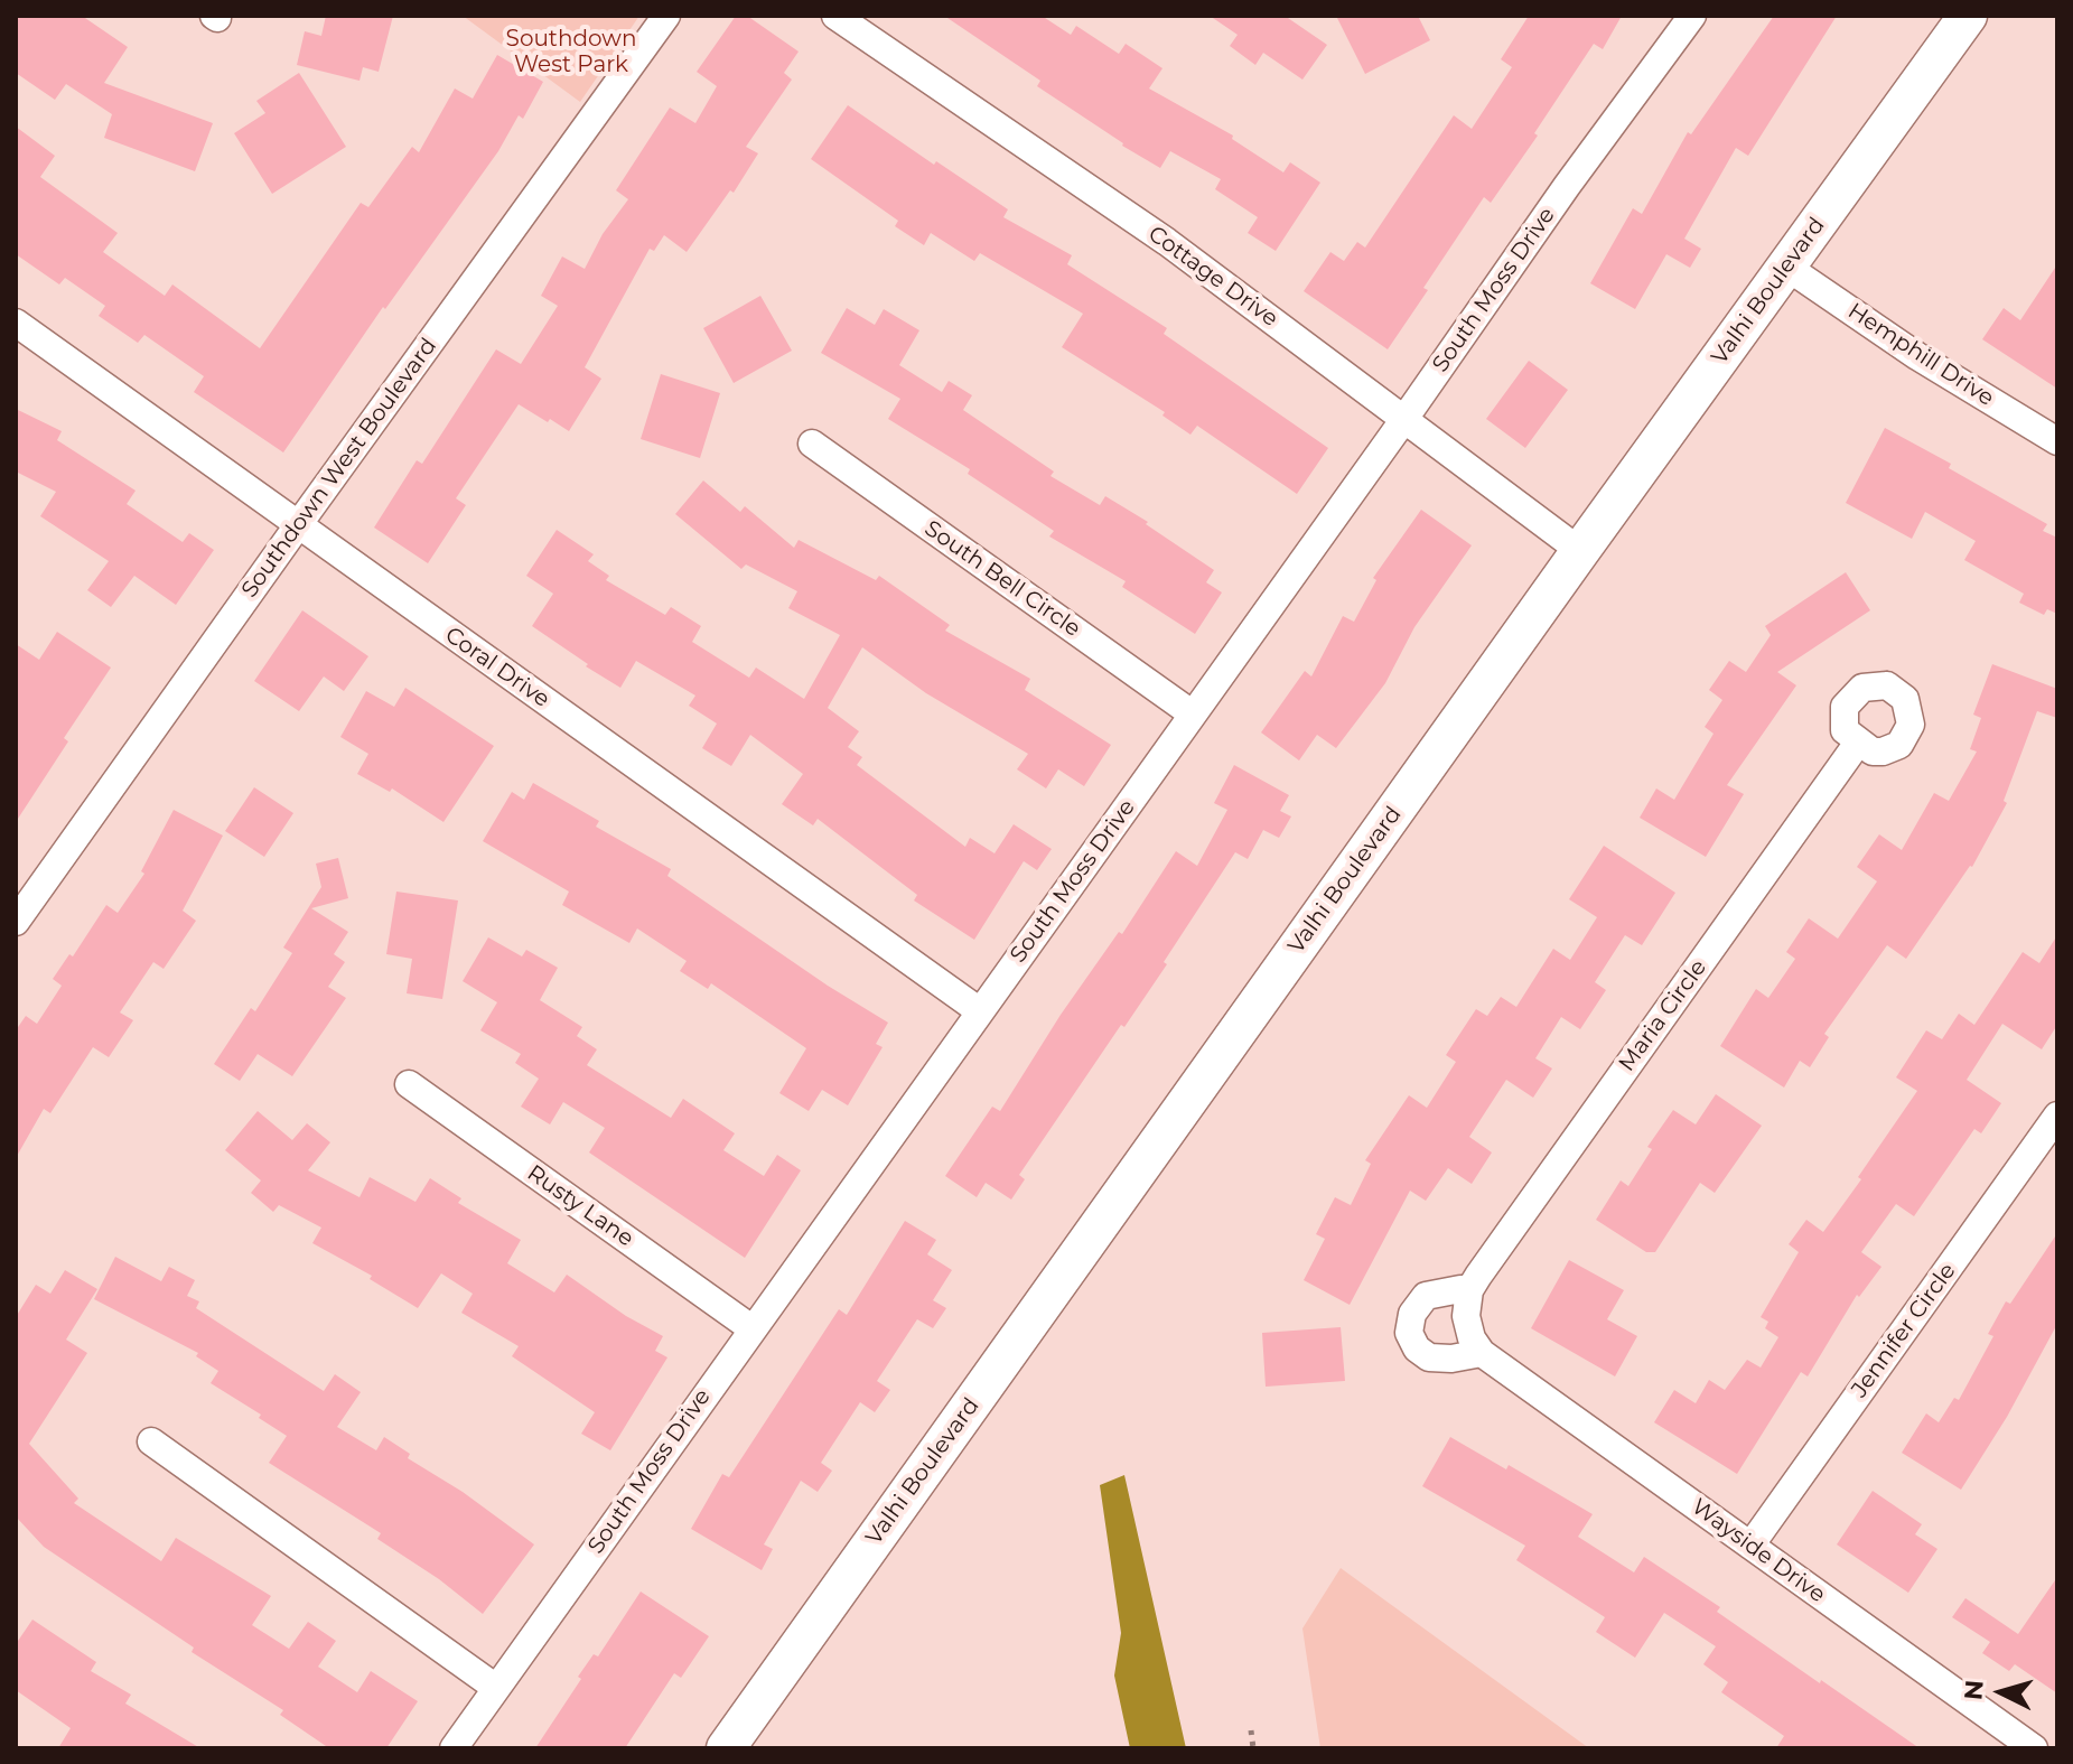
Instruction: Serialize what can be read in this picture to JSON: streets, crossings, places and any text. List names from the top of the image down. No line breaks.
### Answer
{"streets":{"street":["Cottage Drive","South Moss Drive","Valhi Boulevard","Hemphill Drive","Southdown West Boulevard","South Bell Circle","Coral Drive","Maria Circle","Rusty Lane","Jennifer Circle","Wayside Drive"]},"crossings":[["Cottage Drive","South Moss Drive"],["Cottage Drive","Valhi Boulevard"],["South Moss Drive","South Bell Circle"],["South Moss Drive","Coral Drive"],["South Moss Drive","Rusty Lane"],["Valhi Boulevard","Hemphill Drive"],["Southdown West Boulevard","Coral Drive"],["Jennifer Circle","Wayside Drive"]],"parks":["Southdown West Park"],"north":"left"}
